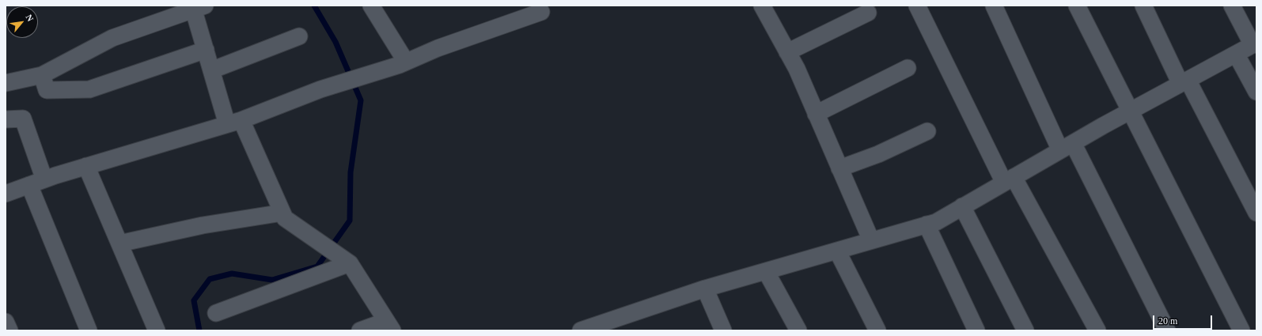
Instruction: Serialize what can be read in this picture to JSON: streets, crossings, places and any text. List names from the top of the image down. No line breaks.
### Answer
{"scale_bar":"20 m","north":"top right"}
